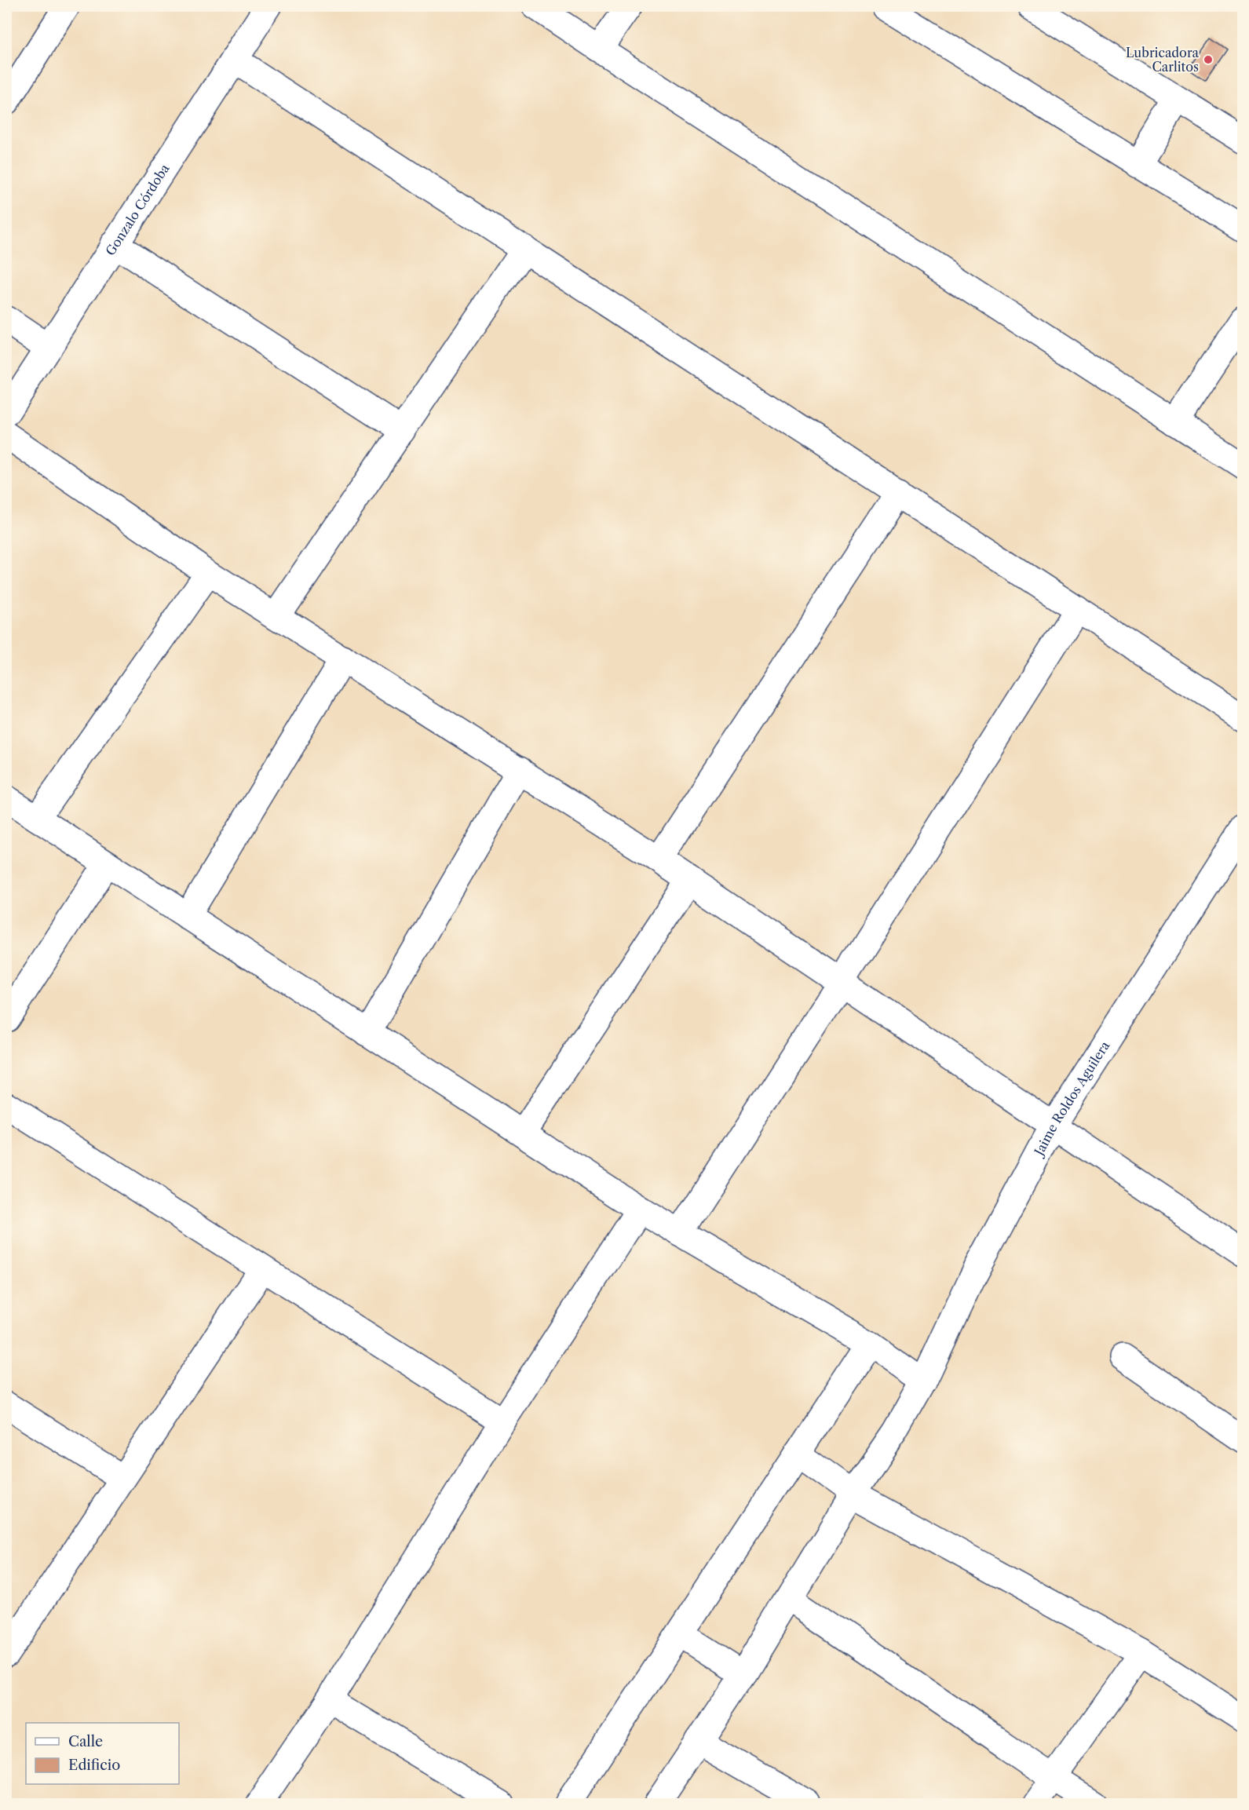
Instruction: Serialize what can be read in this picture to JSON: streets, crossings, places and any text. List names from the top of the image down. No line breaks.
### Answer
{"streets":{"street":["Gonzalo Córdoba","Jaime Roldos Aguilera"]},"places":["Lubricadora Carlitos"],"legend":["Calle","Edificio"]}
